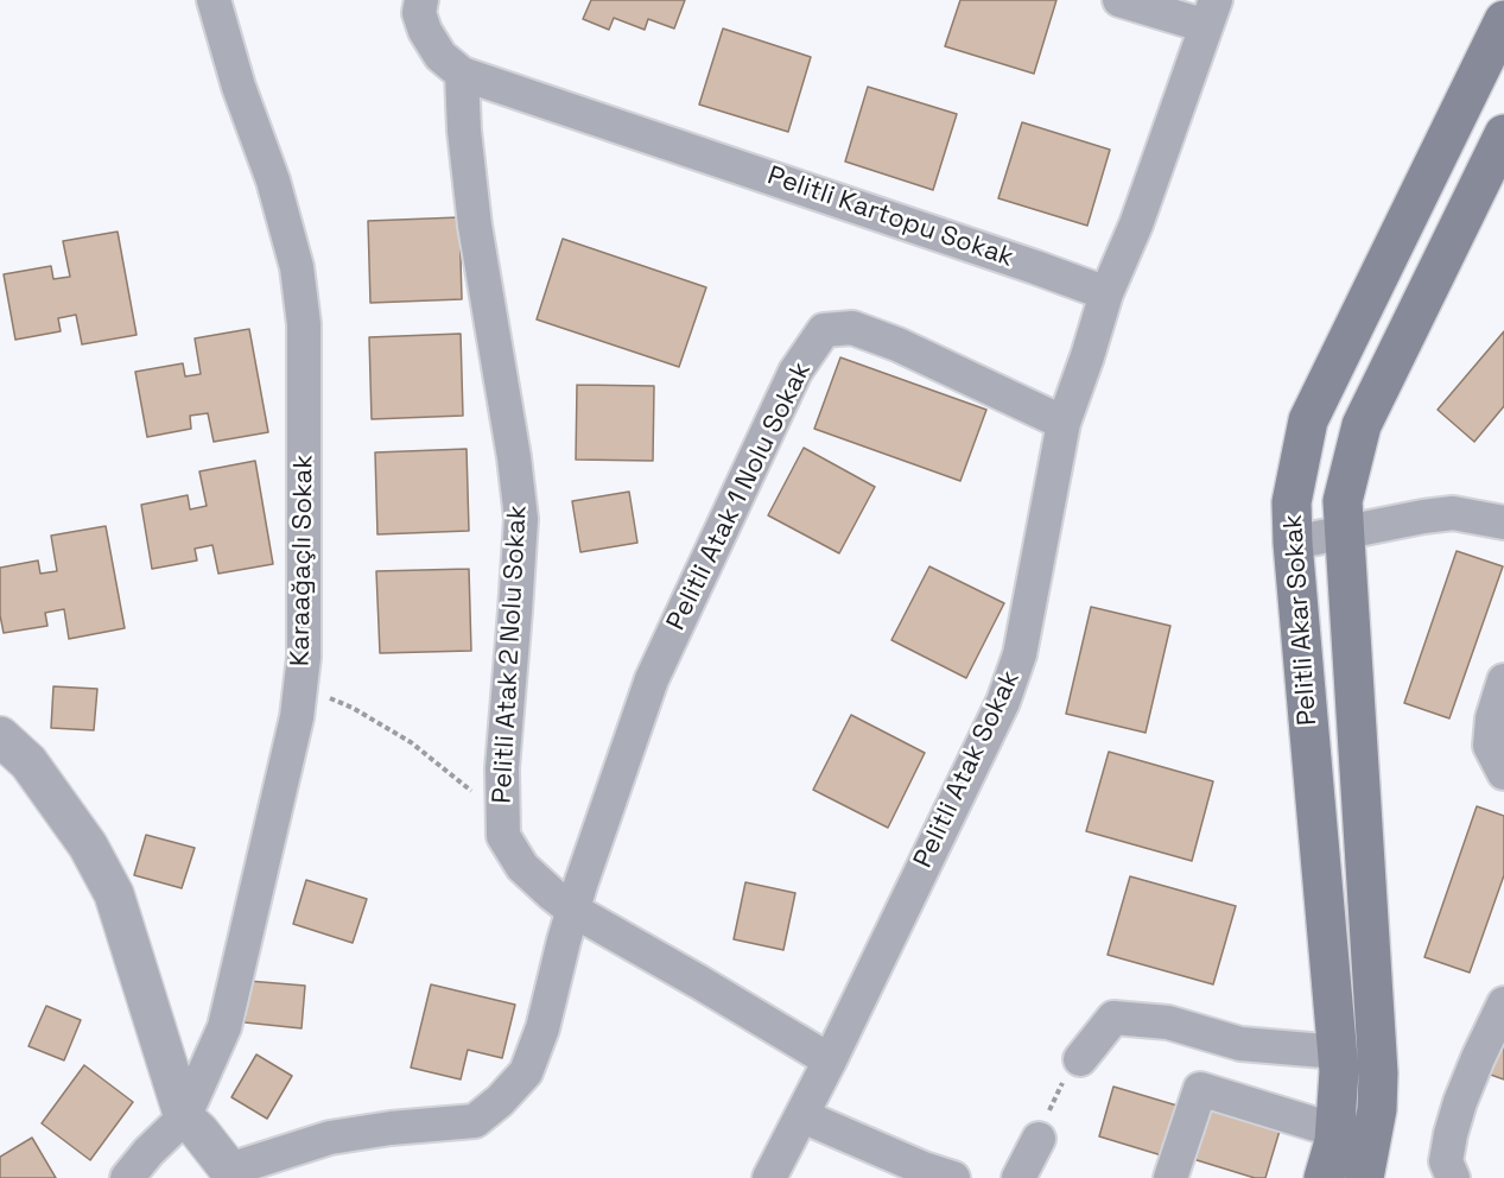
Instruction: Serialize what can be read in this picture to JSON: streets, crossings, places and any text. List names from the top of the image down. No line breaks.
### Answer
{"streets":{"main road":["Pelitli Akar Sokak"],"street":["Pelitli Kartopu Sokak","Pelitli Atak 1 Nolu Sokak","Karaağaçlı Sokak","Pelitli Atak 2 Nolu Sokak","Pelitli Atak Sokak"]},"crossings":[["Pelitli Kartopu Sokak","Pelitli Atak 2 Nolu Sokak"],["Pelitli Kartopu Sokak","Pelitli Atak Sokak"],["Pelitli Atak 1 Nolu Sokak","Pelitli Atak 2 Nolu Sokak"],["Pelitli Atak 1 Nolu Sokak","Pelitli Atak Sokak"]]}
